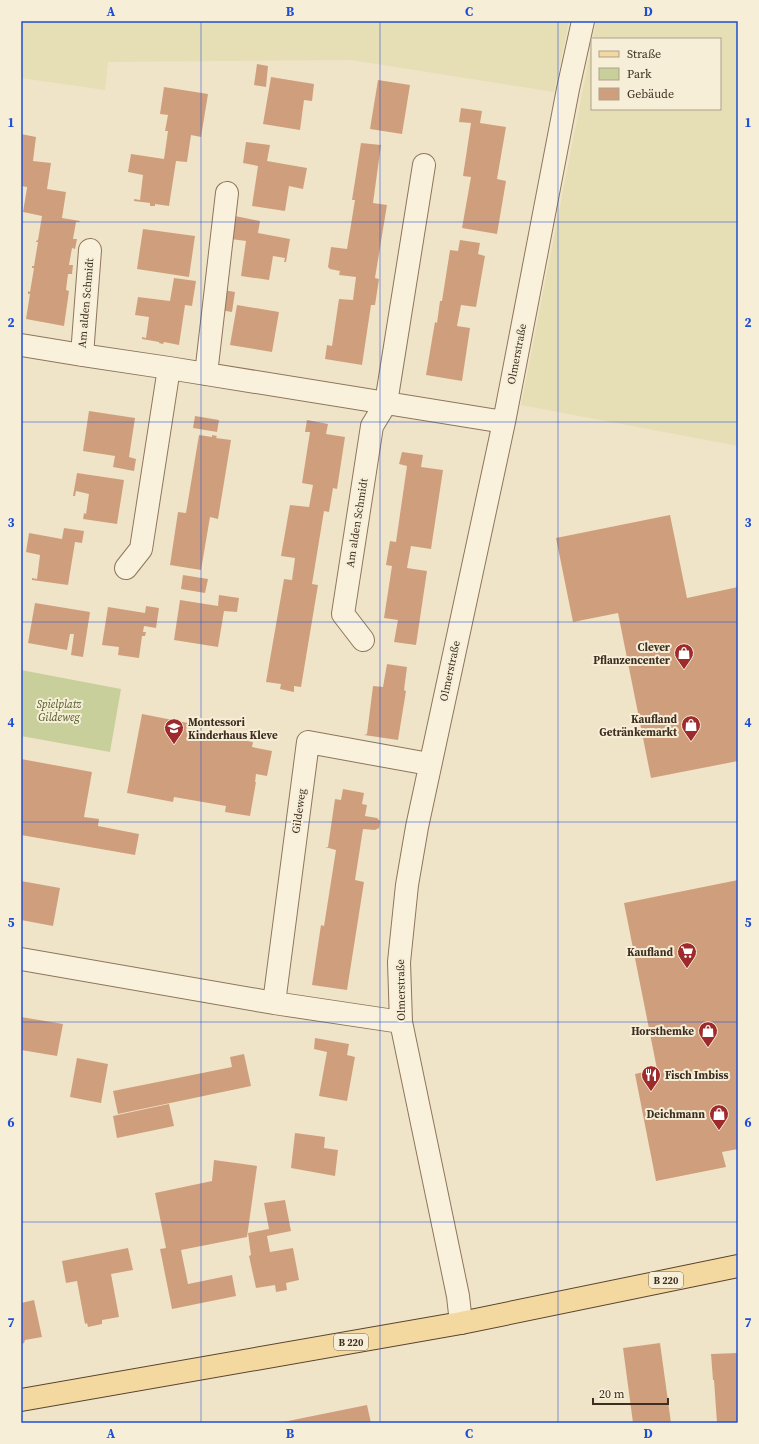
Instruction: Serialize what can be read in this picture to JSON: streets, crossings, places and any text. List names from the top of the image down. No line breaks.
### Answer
{"streets":{"main road":["B 220"],"street":["Am alden Schmidt","Olmerstraße","Gildeweg"]},"crossings":[["Am alden Schmidt","Olmerstraße"],["Olmerstraße","Gildeweg"],["Olmerstraße","B 220"]],"parks":["Spielplatz Gildeweg"],"places":{"shop":["Clever Pflanzencenter","Kaufland Getränkemarkt","Horsthemke","Deichmann"],"school or university":["Montessori Kinderhaus Kleve"],"supermarket":["Kaufland"],"restaurant":["Fisch Imbiss"]},"legend":["Straße","Park","Gebäude"],"scale_bar":"20 m","grid":{"columns":["A","B","C","D"],"rows":["1","2","3","4","5","6","7"]}}
